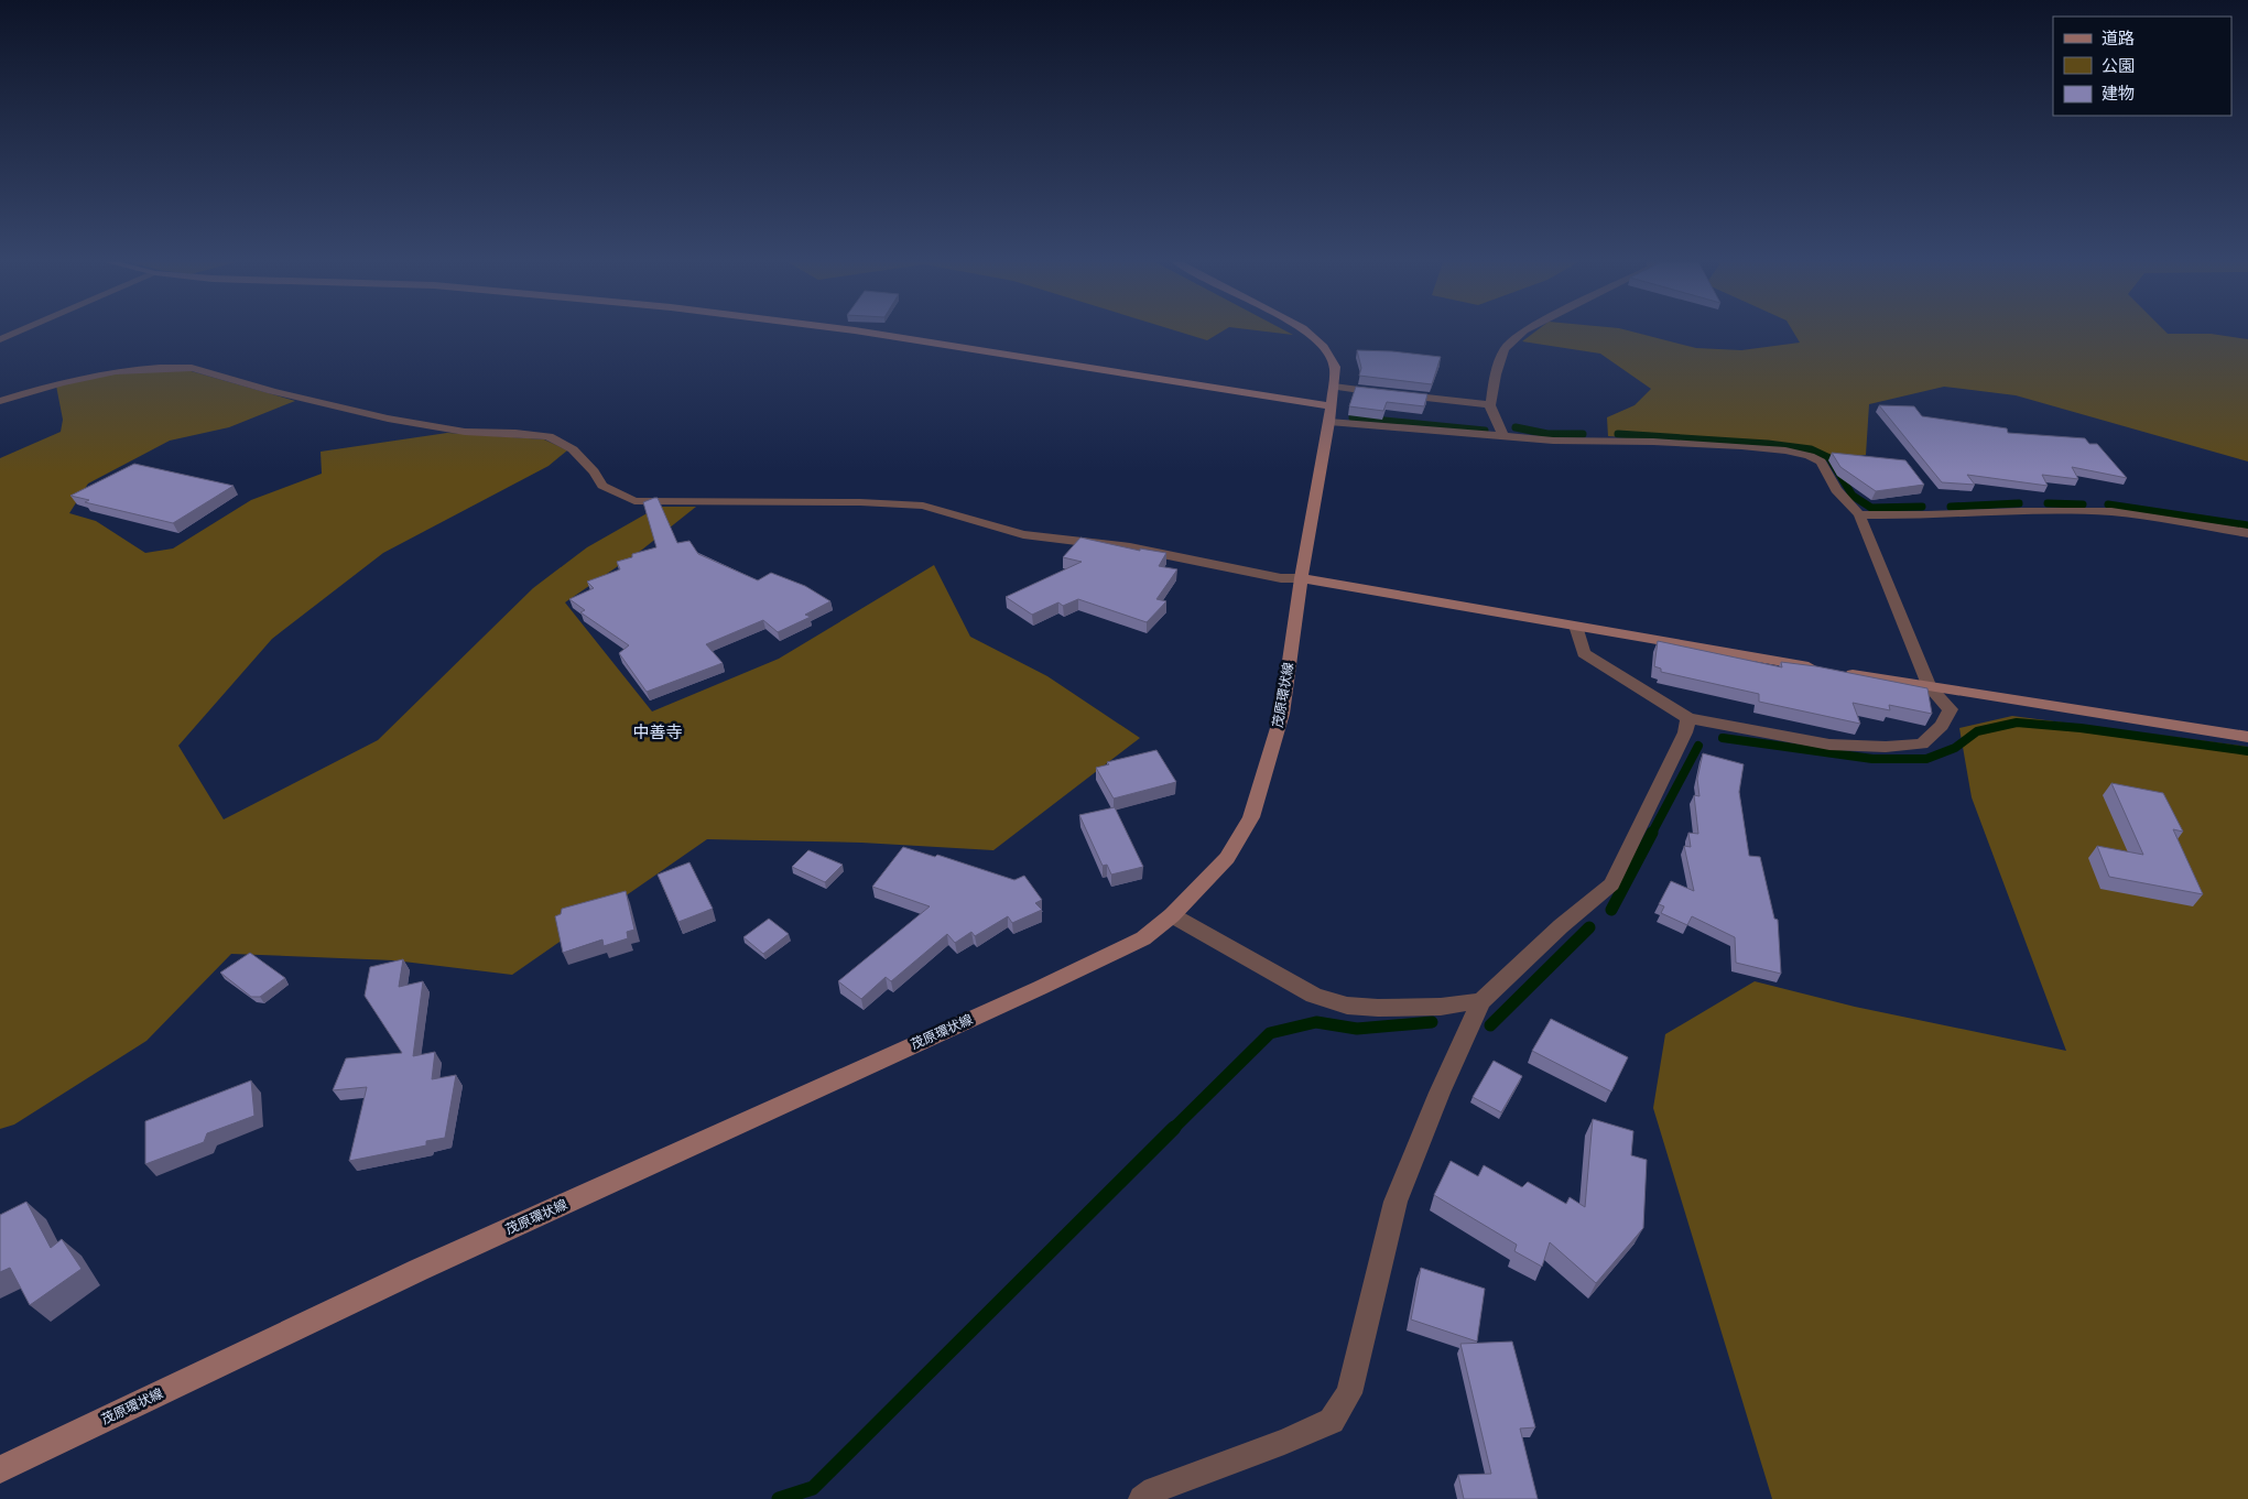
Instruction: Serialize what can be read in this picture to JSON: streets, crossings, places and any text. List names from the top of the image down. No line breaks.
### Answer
{"streets":{"street":["茂原環状線"]},"districts":["中善寺"],"legend":["道路","公園","建物"]}
